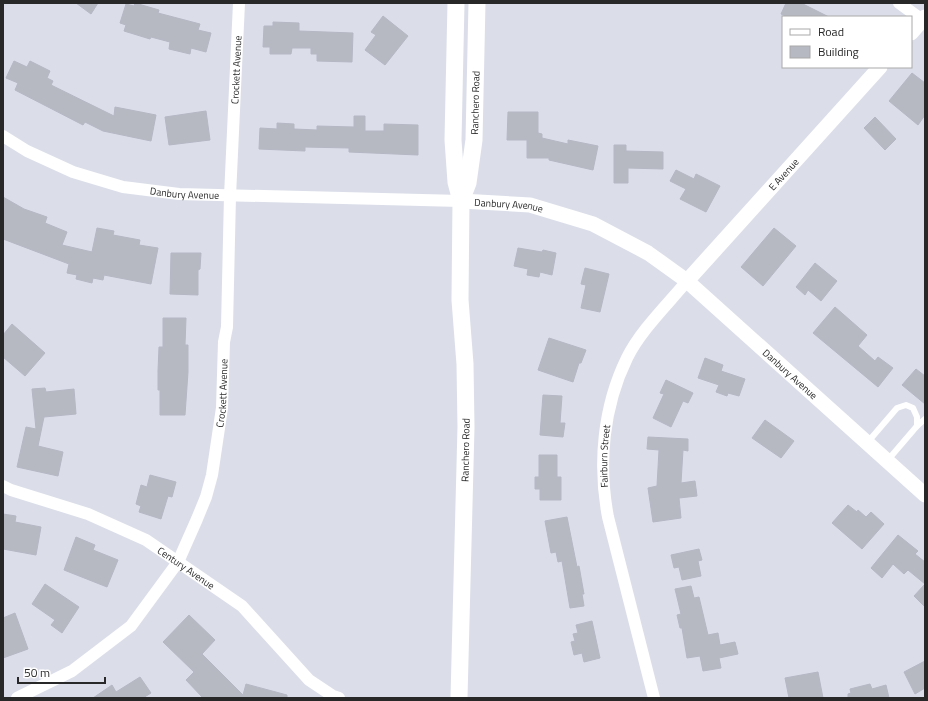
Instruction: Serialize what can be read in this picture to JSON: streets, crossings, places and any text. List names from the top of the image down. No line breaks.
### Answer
{"streets":{"main road":["Ranchero Road"],"street":["Crockett Avenue","E Avenue","Danbury Avenue","Fairburn Street","Century Avenue"]},"crossings":[["Crockett Avenue","Danbury Avenue"],["Crockett Avenue","Century Avenue"],["Ranchero Road","Danbury Avenue"],["E Avenue","Danbury Avenue"],["E Avenue","Fairburn Street"],["Danbury Avenue","Fairburn Street"]],"legend":["Road","Building"],"scale_bar":"50 m"}
